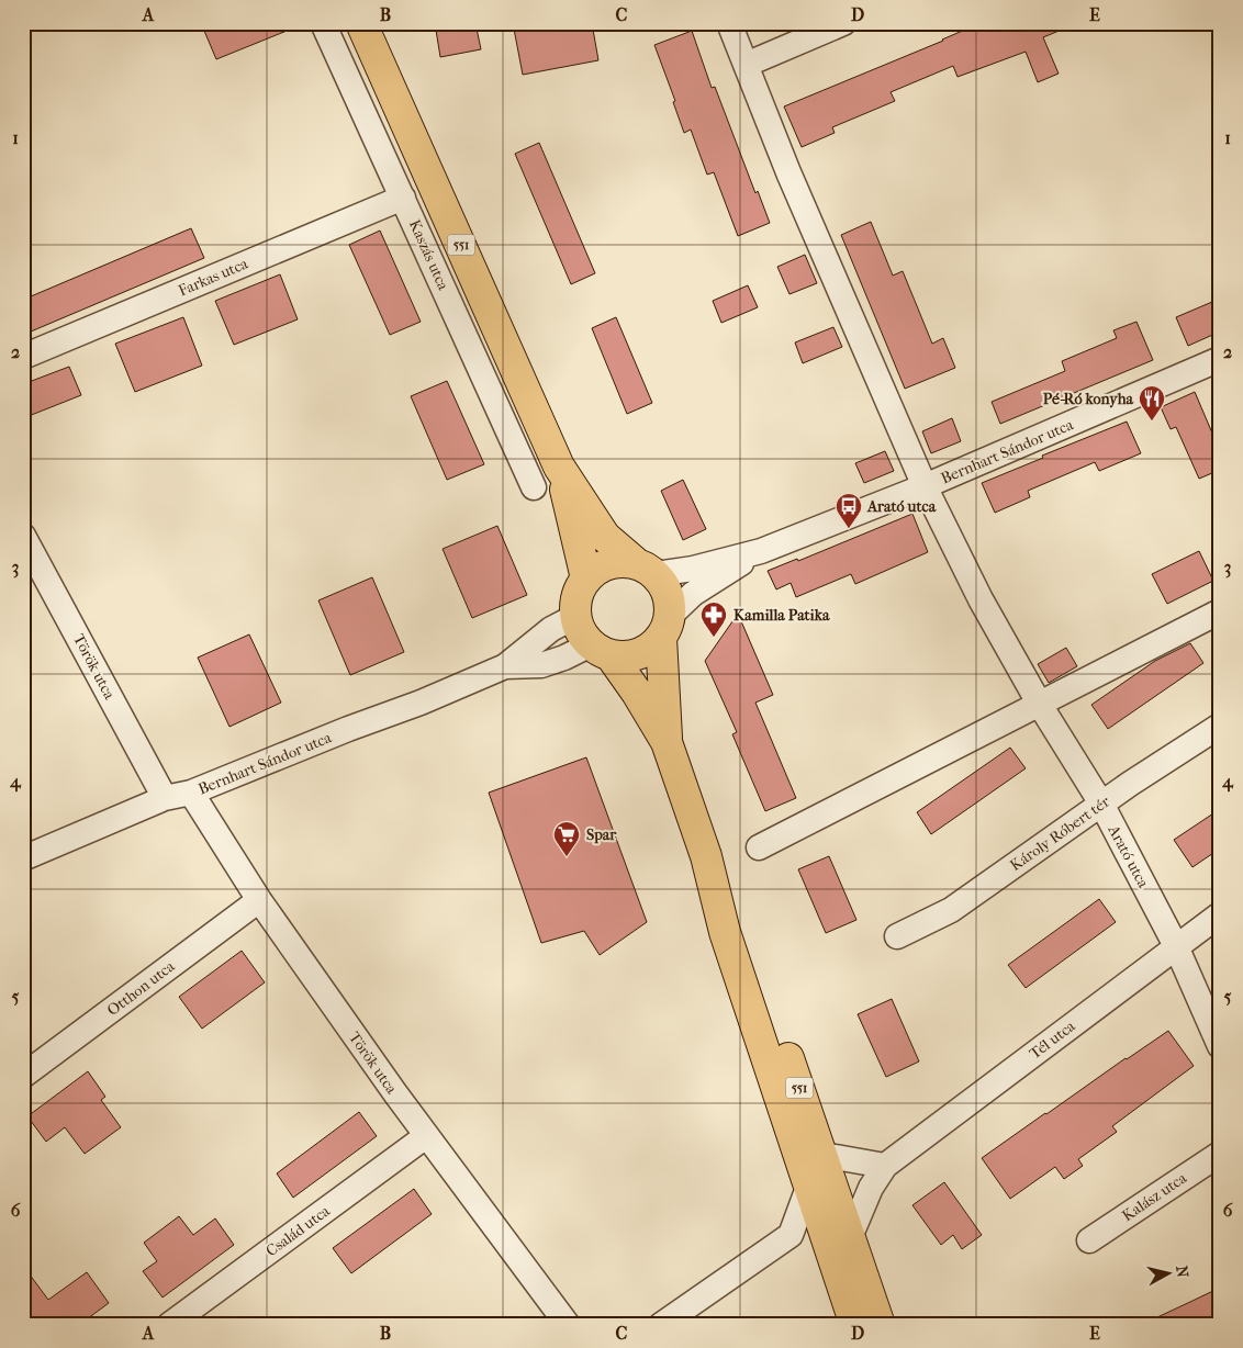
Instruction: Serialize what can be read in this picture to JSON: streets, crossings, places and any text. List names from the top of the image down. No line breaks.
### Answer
{"streets":{"main road":["551"],"street":["Kaszás utca","Farkas utca","Bernhart Sándor utca","Török utca","Károly Róbert tér","Arató utca","Otthon utca","Tél utca","Kalász utca","Család utca"]},"crossings":[["551","Bernhart Sándor utca"],["551","Tél utca"],["Kaszás utca","Farkas utca"],["Bernhart Sándor utca","Török utca"],["Bernhart Sándor utca","Arató utca"],["Török utca","Otthon utca"],["Török utca","Család utca"],["Károly Róbert tér","Arató utca"],["Arató utca","Tél utca"]],"places":{"restaurant":["Pé-Ró konyha"],"bus stop":["Arató utca"],"pharmacy":["Kamilla Patika"],"supermarket":["Spar"]},"north":"right","grid":{"columns":["A","B","C","D","E"],"rows":["1","2","3","4","5","6"]}}
